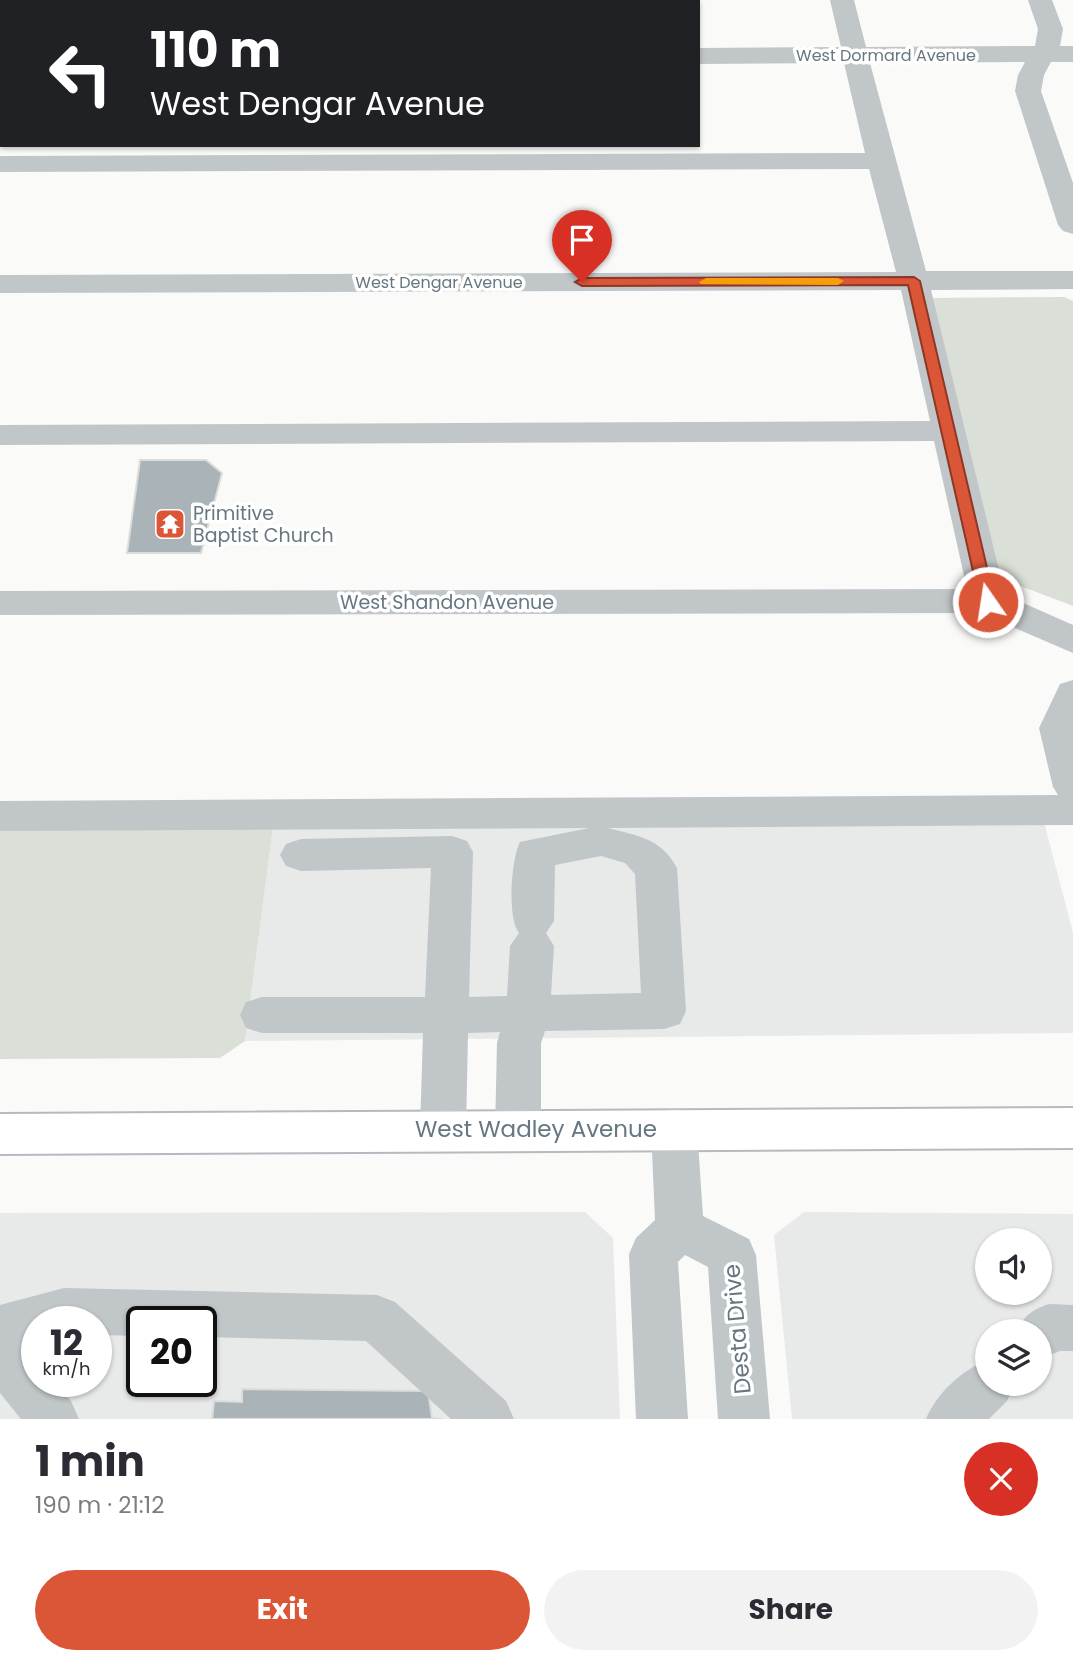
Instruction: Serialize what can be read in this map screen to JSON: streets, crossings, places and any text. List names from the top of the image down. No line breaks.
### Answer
{"streets":{"main road":["West Wadley Avenue"],"street":["West Dormard Avenue","West Dengar Avenue","West Shandon Avenue","Desta Drive"]},"places":{"temple":["Primitive Baptist Church"]},"page":{"turn":["110 m","West Dengar Avenue"],"speed":"12 km/h","limit":"20","heading":["1 min","190 m · 21:12"],"buttons":["Exit","Share"]}}
